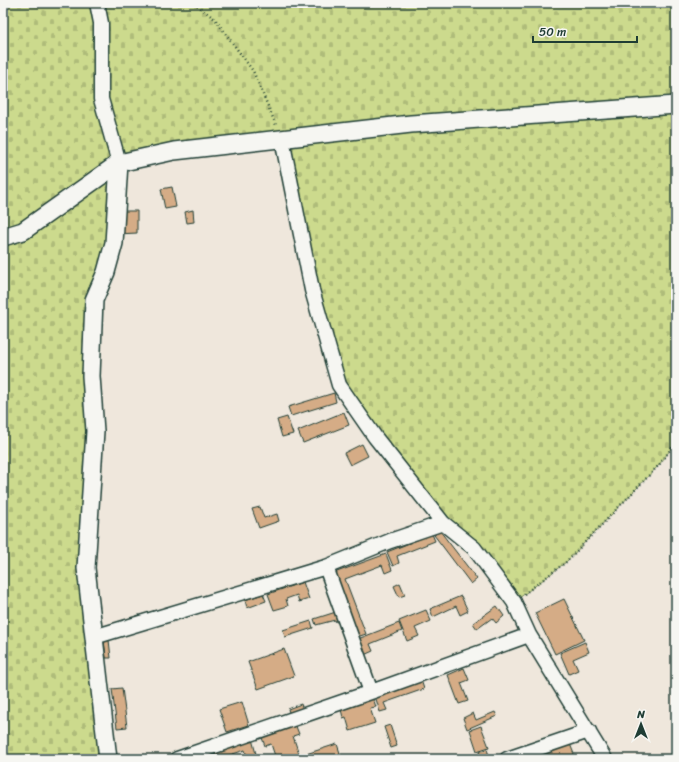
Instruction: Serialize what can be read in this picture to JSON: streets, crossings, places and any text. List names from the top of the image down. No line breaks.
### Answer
{"scale_bar":"50 m","north":"top"}
